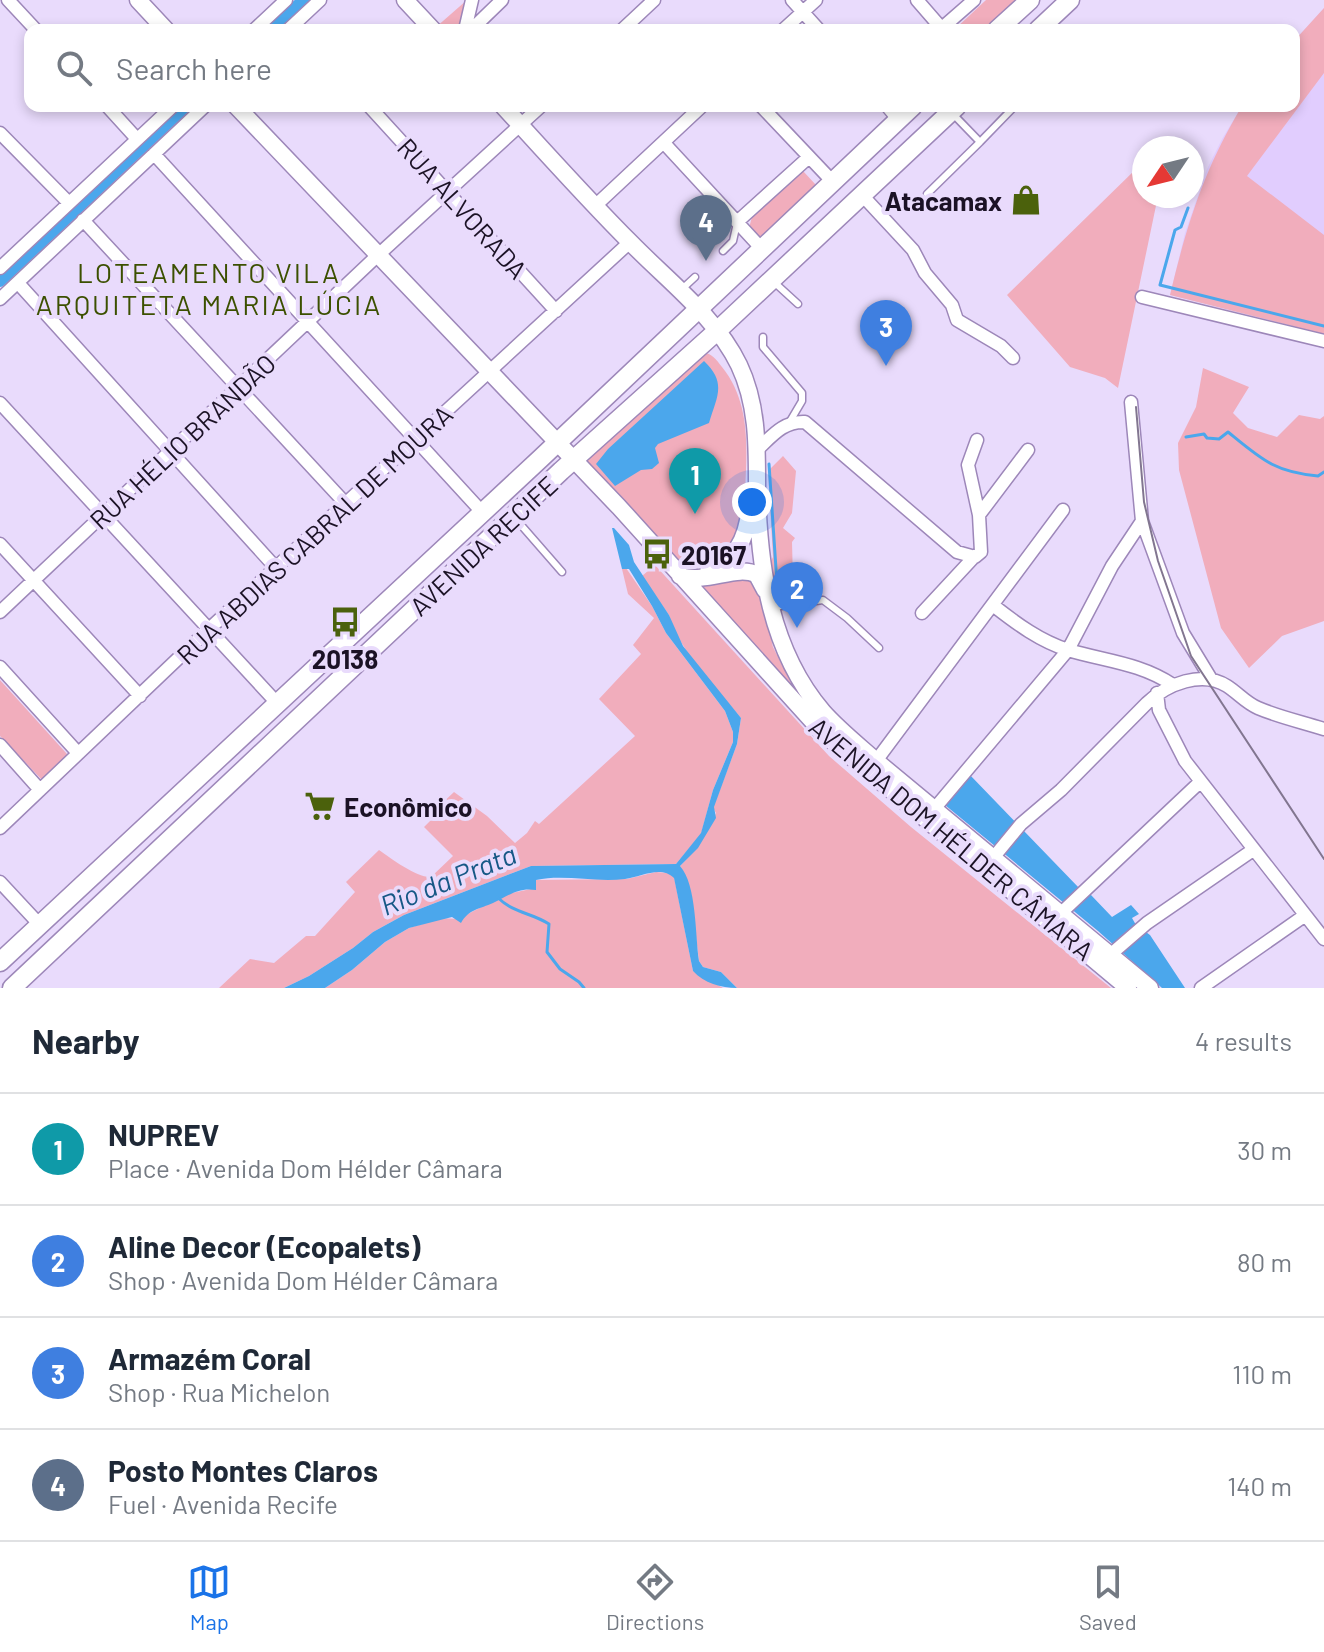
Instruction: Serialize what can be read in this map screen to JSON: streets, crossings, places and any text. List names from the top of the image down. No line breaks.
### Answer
{"streets":{"main road":["AVENIDA RECIFE","AVENIDA DOM HÉLDER CÂMARA"],"street":["RUA ALVORADA","RUA HÉLIO BRANDÃO","RUA ABDIAS CABRAL DE MOURA"]},"crossings":[["RUA ALVORADA","RUA HÉLIO BRANDÃO"],["RUA ALVORADA","RUA ABDIAS CABRAL DE MOURA"],["RUA HÉLIO BRANDÃO","AVENIDA DOM HÉLDER CÂMARA"],["RUA ABDIAS CABRAL DE MOURA","AVENIDA DOM HÉLDER CÂMARA"],["AVENIDA RECIFE","AVENIDA DOM HÉLDER CÂMARA"]],"districts":["LOTEAMENTO VILA ARQUITETA MARIA LÚCIA"],"water":["Rio da Prata"],"places":{"shop":["Atacamax"],"bus stop":["20167","20138"],"supermarket":["Econômico"]},"north":"bottom left","page":{"search":"Search here","pins":["4","3","1","2"],"heading":["Nearby","4 results"],"list":[{"mark":"1","name":"NUPREV","note":"Place · Avenida Dom Hélder Câmara","value":"30 m"},{"mark":"2","name":"Aline Decor (Ecopalets)","note":"Shop · Avenida Dom Hélder Câmara","value":"80 m"},{"mark":"3","name":"Armazém Coral","note":"Shop · Rua Michelon","value":"110 m"},{"mark":"4","name":"Posto Montes Claros","note":"Fuel · Avenida Recife","value":"140 m"}],"nav":["Map","Directions","Saved"]}}
